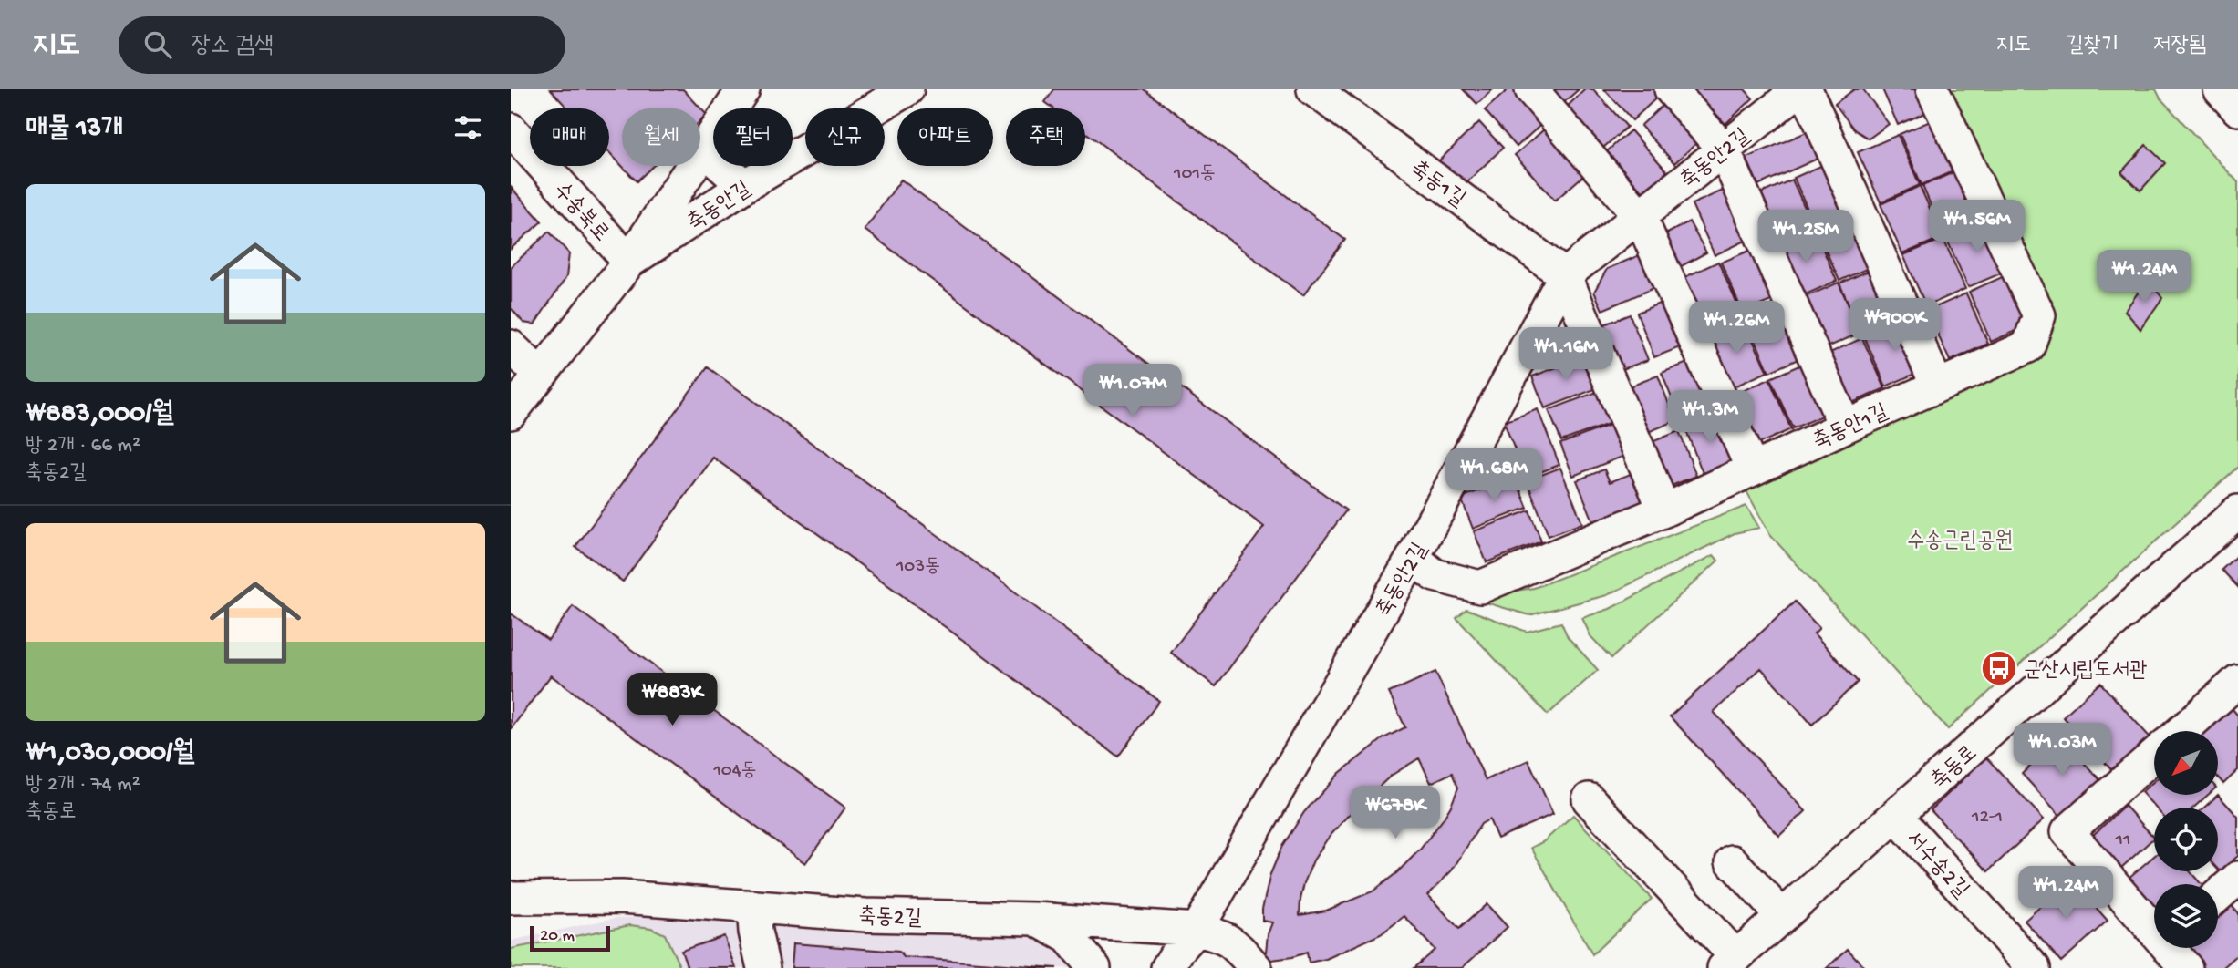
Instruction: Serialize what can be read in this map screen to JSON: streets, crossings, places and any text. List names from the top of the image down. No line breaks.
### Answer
{"streets":{"street":["축동안2길","축동1길","축동안길","수송북로","축동안1길","축동로","서수송2길","축동2길"]},"crossings":[["축동안2길","축동1길"],["축동안2길","축동안1길"],["축동안2길","축동2길"],["축동안길","수송북로"],["축동로","서수송2길"]],"parks":["수송근린공원"],"places":{"bus stop":["군산시립도서관"]},"house_numbers":["101동","103동","104동","12-1","11"],"scale_bar":"20 m","north":"bottom left","page":{"header":"지도","search":"장소 검색","nav":["지도","길찾기","저장됨"],"heading":"매물 13개","chip":["매매","월세","필터","신규","아파트","주택"],"list":[{"name":"₩883,000/월","note":"방 2개 · 66 m² · 축동2길"},{"name":"₩1,030,000/월","note":"방 2개 · 74 m² · 축동로"}],"price":["₩1.56M","₩1.25M","₩1.24M","₩900K","₩1.26M","₩1.16M","₩1.07M","₩1.3M","₩1.68M","₩883K","₩1.03M","₩678K","₩1.24M"],"scale":"20 m"}}
